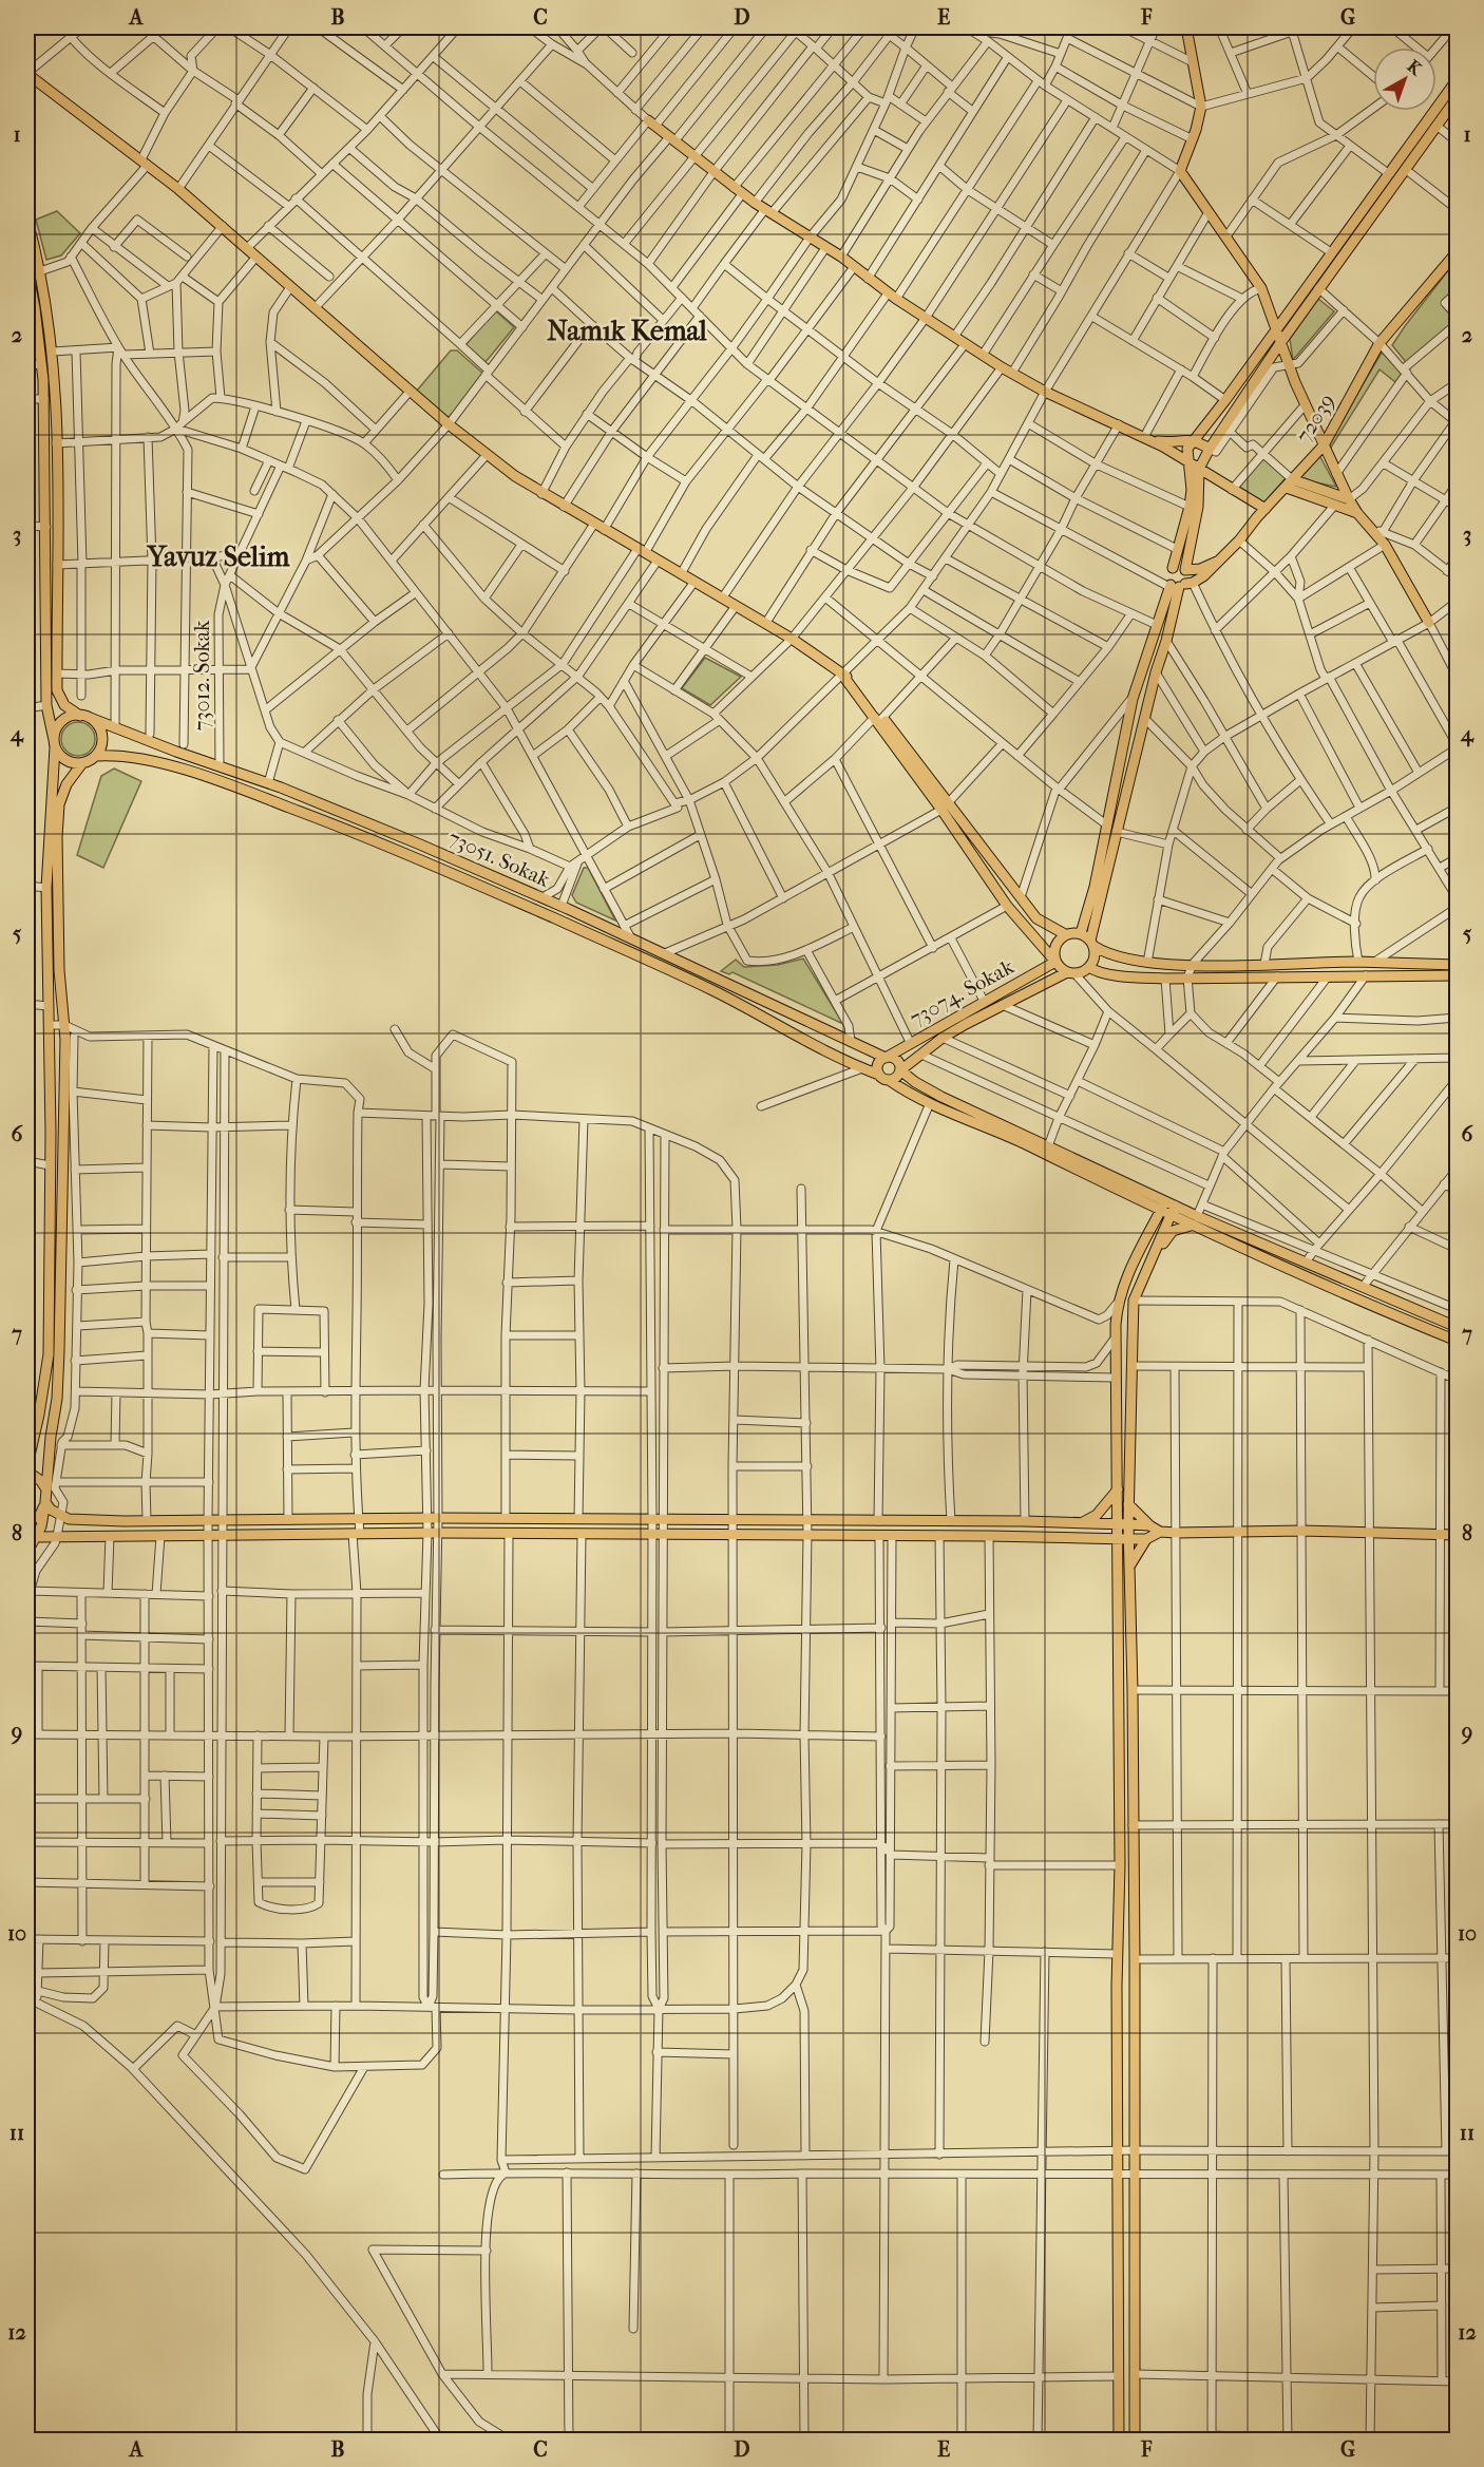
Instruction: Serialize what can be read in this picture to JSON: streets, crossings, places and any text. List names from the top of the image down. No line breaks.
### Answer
{"streets":{"main road":["72039","73051. Sokak","73074. Sokak"],"street":["73012. Sokak"]},"crossings":[["73012. Sokak","73051. Sokak"],["73051. Sokak","73074. Sokak"]],"districts":["Namık Kemal","Yavuz Selim"],"north":"top right","grid":{"columns":["A","B","C","D","E","F","G"],"rows":["1","2","3","4","5","6","7","8","9","10","11","12"]}}
